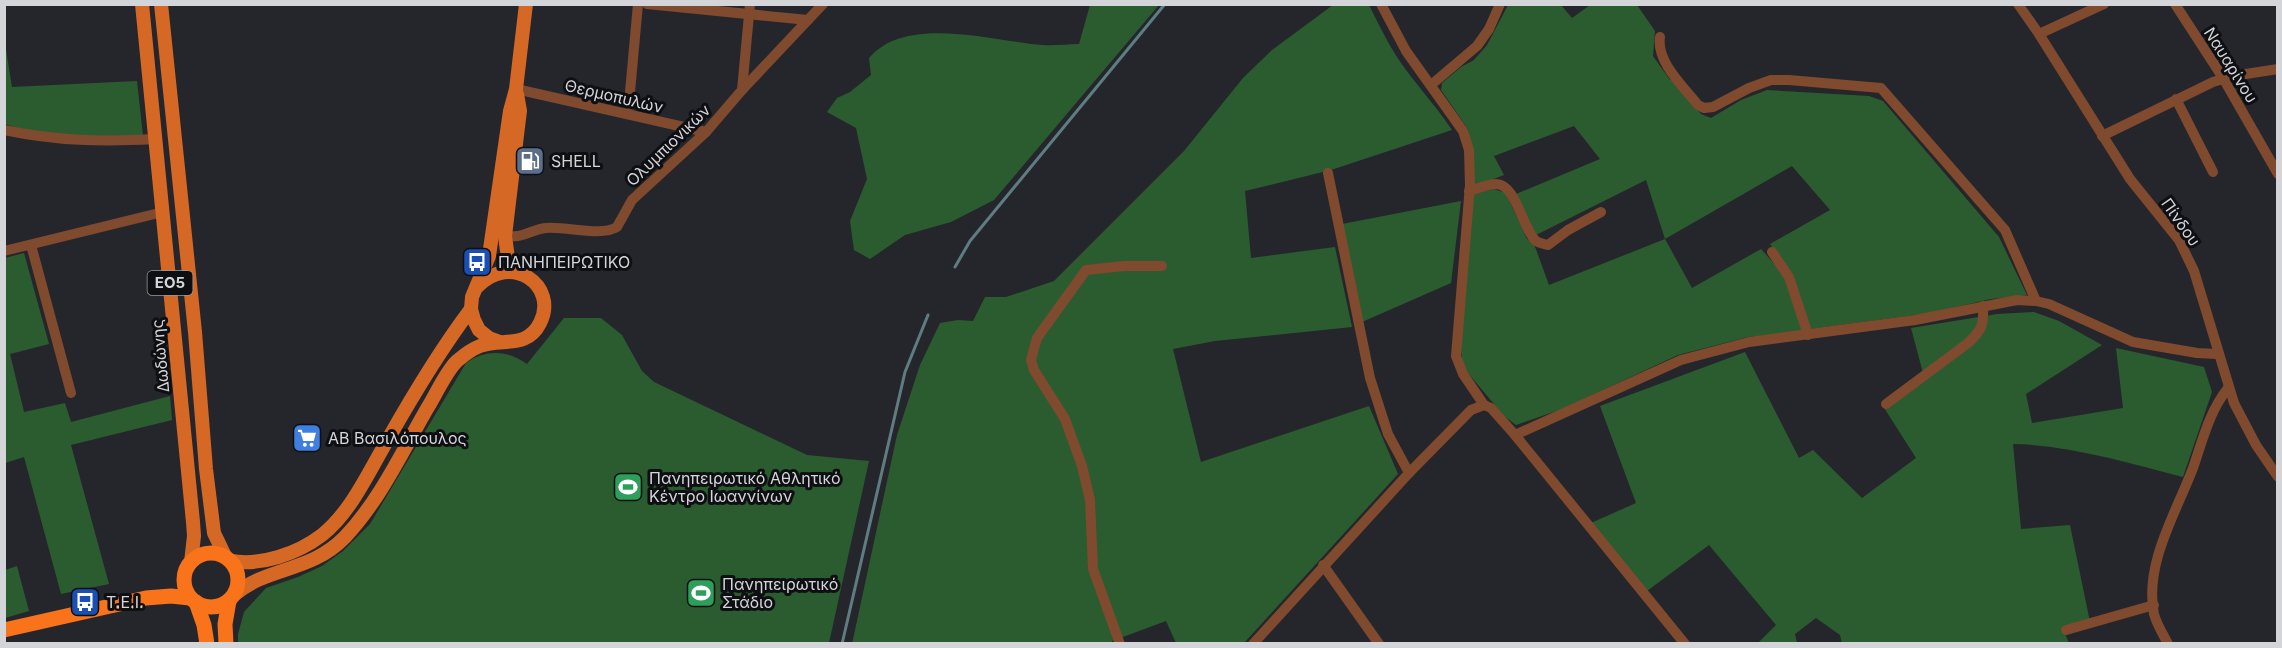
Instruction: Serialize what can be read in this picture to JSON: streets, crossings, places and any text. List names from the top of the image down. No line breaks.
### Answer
{"streets":{"highway":["ΕΟ5"],"main road":["Δωδώνης"],"street":["Ναυαρίνου","Θερμοπυλών","Ολυμπιονικών","Πίνδου"]},"crossings":[["Θερμοπυλών","Ολυμπιονικών"],["ΕΟ5","Δωδώνης"]],"places":{"fuel station":["SHELL"],"bus stop":["ΠΑΝΗΠΕΙΡΩΤΙΚΟ","Τ.Ε.Ι."],"supermarket":["ΑΒ Βασιλόπουλος"],"sports":["Πανηπειρωτικό Αθλητικό Κέντρο Ιωαννίνων","Πανηπειρωτικό Στάδιο"]}}
